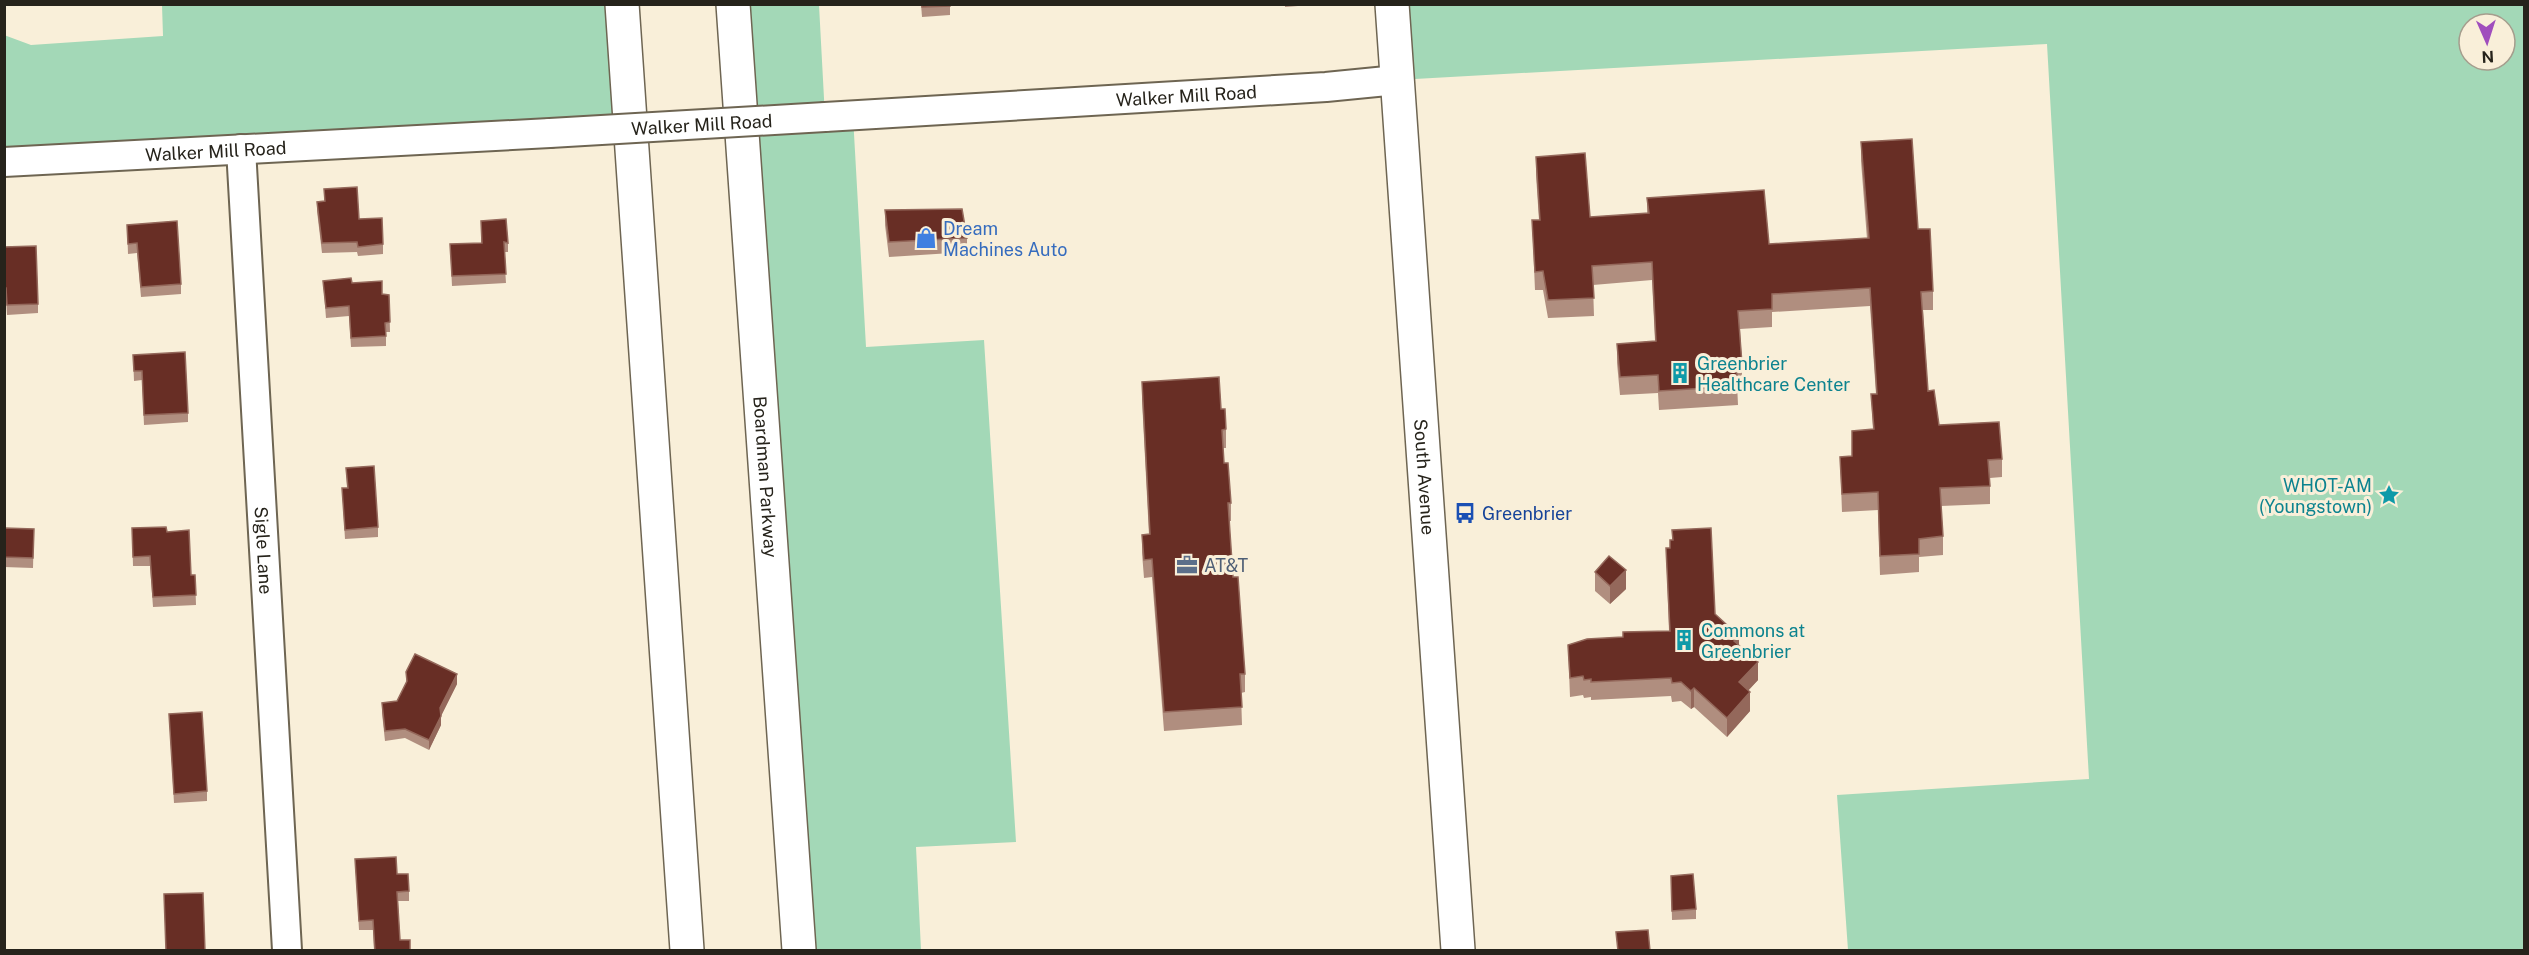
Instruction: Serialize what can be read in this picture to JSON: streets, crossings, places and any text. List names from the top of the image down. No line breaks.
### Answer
{"streets":{"main road":["Boardman Parkway","South Avenue"],"street":["Walker Mill Road","Sigle Lane"]},"crossings":[["Walker Mill Road","South Avenue"],["Walker Mill Road","Sigle Lane"]],"places":{"shop":["Dream Machines Auto"],"building":["Greenbrier Healthcare Center","Commons at Greenbrier"],"place":["WHOT-AM (Youngstown)"],"bus stop":["Greenbrier"],"office":["AT&T"]},"north":"bottom"}
